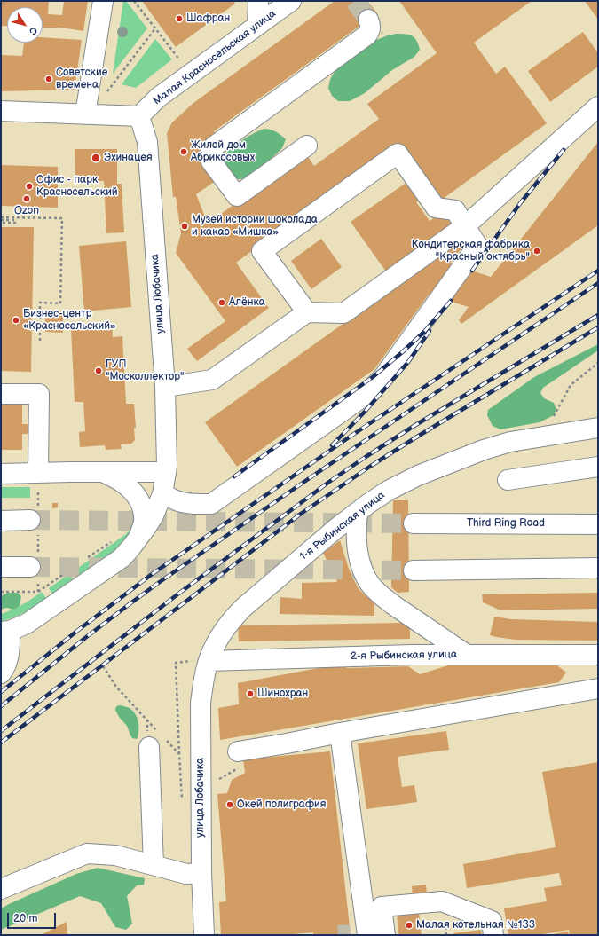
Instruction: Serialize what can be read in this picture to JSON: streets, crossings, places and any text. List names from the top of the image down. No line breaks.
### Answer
{"streets":{"street":["Малая Красносельская улица","улица Лобачика","Third Ring Road","1-я Рыбинская улица","2-я Рыбинская улица"]},"crossings":[["Малая Красносельская улица","улица Лобачика"],["улица Лобачика","1-я Рыбинская улица"],["улица Лобачика","2-я Рыбинская улица"],["1-я Рыбинская улица","2-я Рыбинская улица"]],"places":["Шафран","Советские времена","Жилой дом Абрикосовых","Эхинацея","Офис - парк Красносельский","Ozon","Музей истории шоколада и какао «Мишка»","Кондитерская фабрика \"Красный октябрь\"","Алёнка","Бизнес-центр «Красносельский»","ГУП \"Москоллектор\"","Шинохран","Окей полиграфия","Малая котельная №133"],"scale_bar":"20 m","north":"bottom right"}
